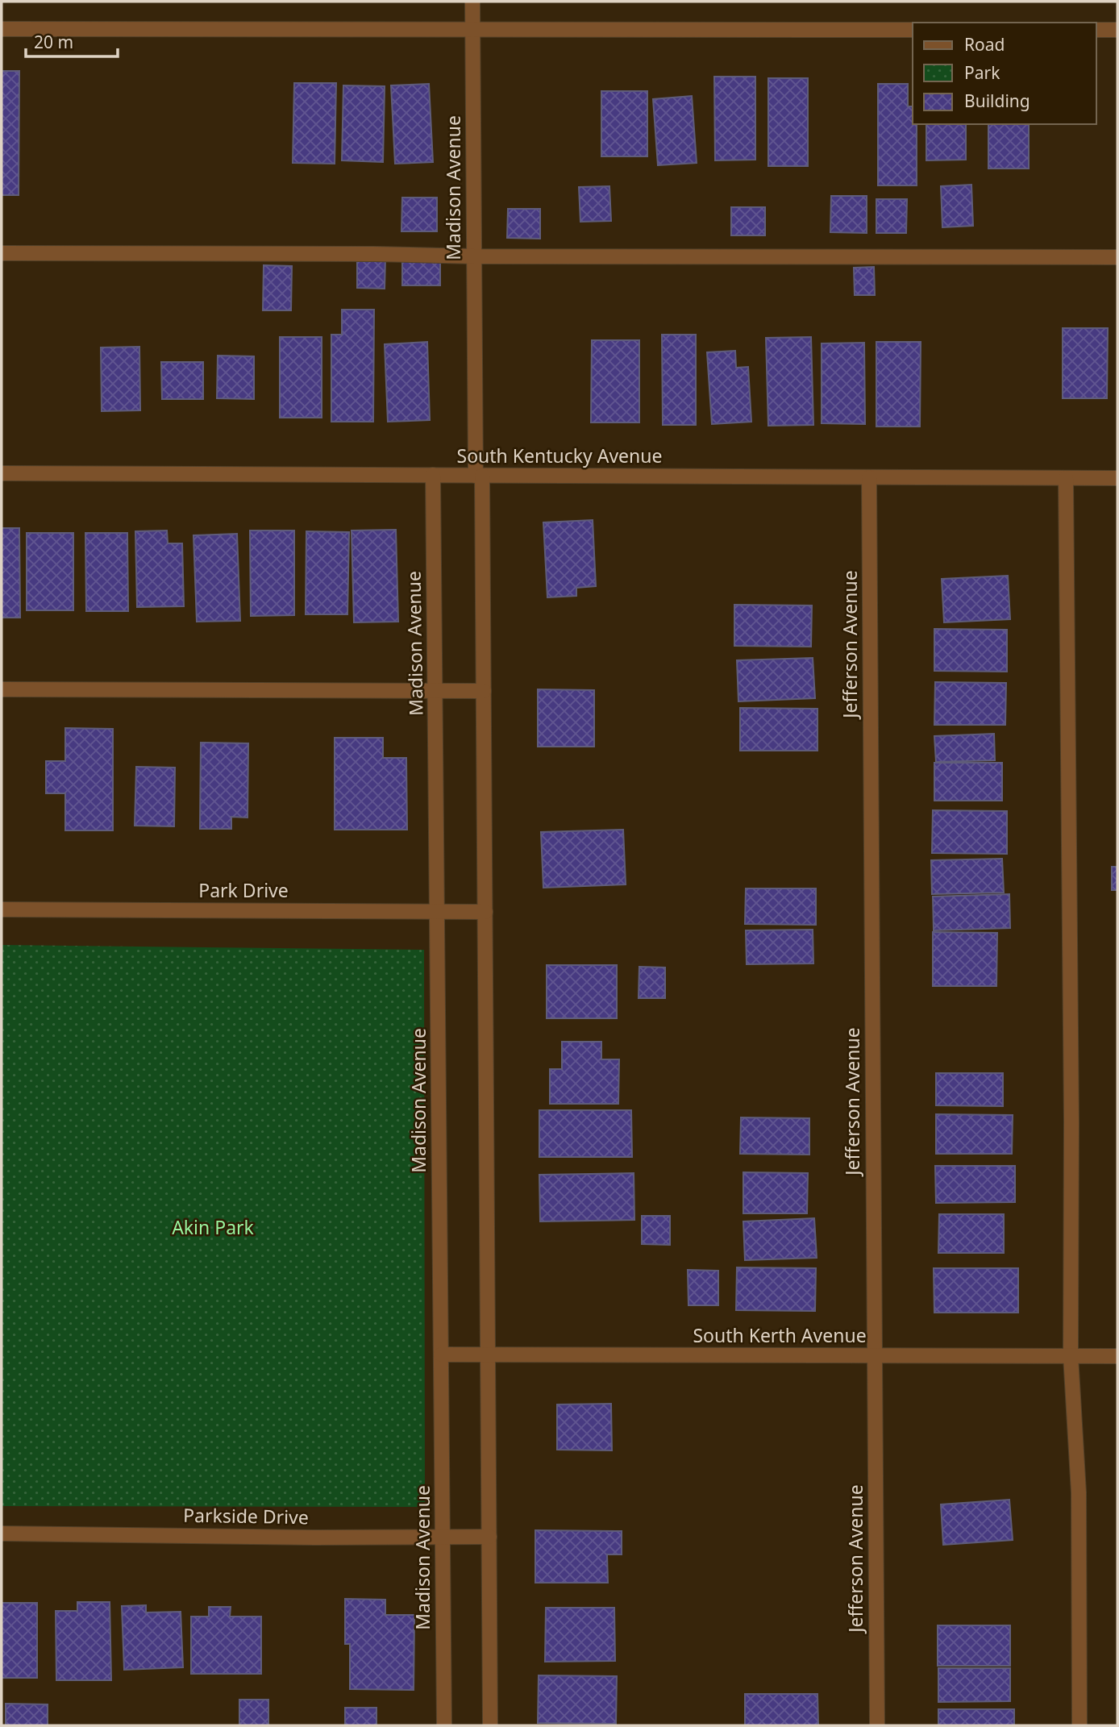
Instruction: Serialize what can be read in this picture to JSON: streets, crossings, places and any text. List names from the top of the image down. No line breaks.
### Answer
{"streets":{"street":["Madison Avenue","South Kentucky Avenue","Jefferson Avenue","Park Drive","South Kerth Avenue","Parkside Drive"]},"crossings":[["Madison Avenue","South Kentucky Avenue"],["Madison Avenue","Park Drive"],["Madison Avenue","South Kerth Avenue"],["Madison Avenue","Parkside Drive"],["South Kentucky Avenue","Jefferson Avenue"],["Jefferson Avenue","South Kerth Avenue"]],"parks":["Akin Park"],"legend":["Road","Park","Building"],"scale_bar":"20 m"}
